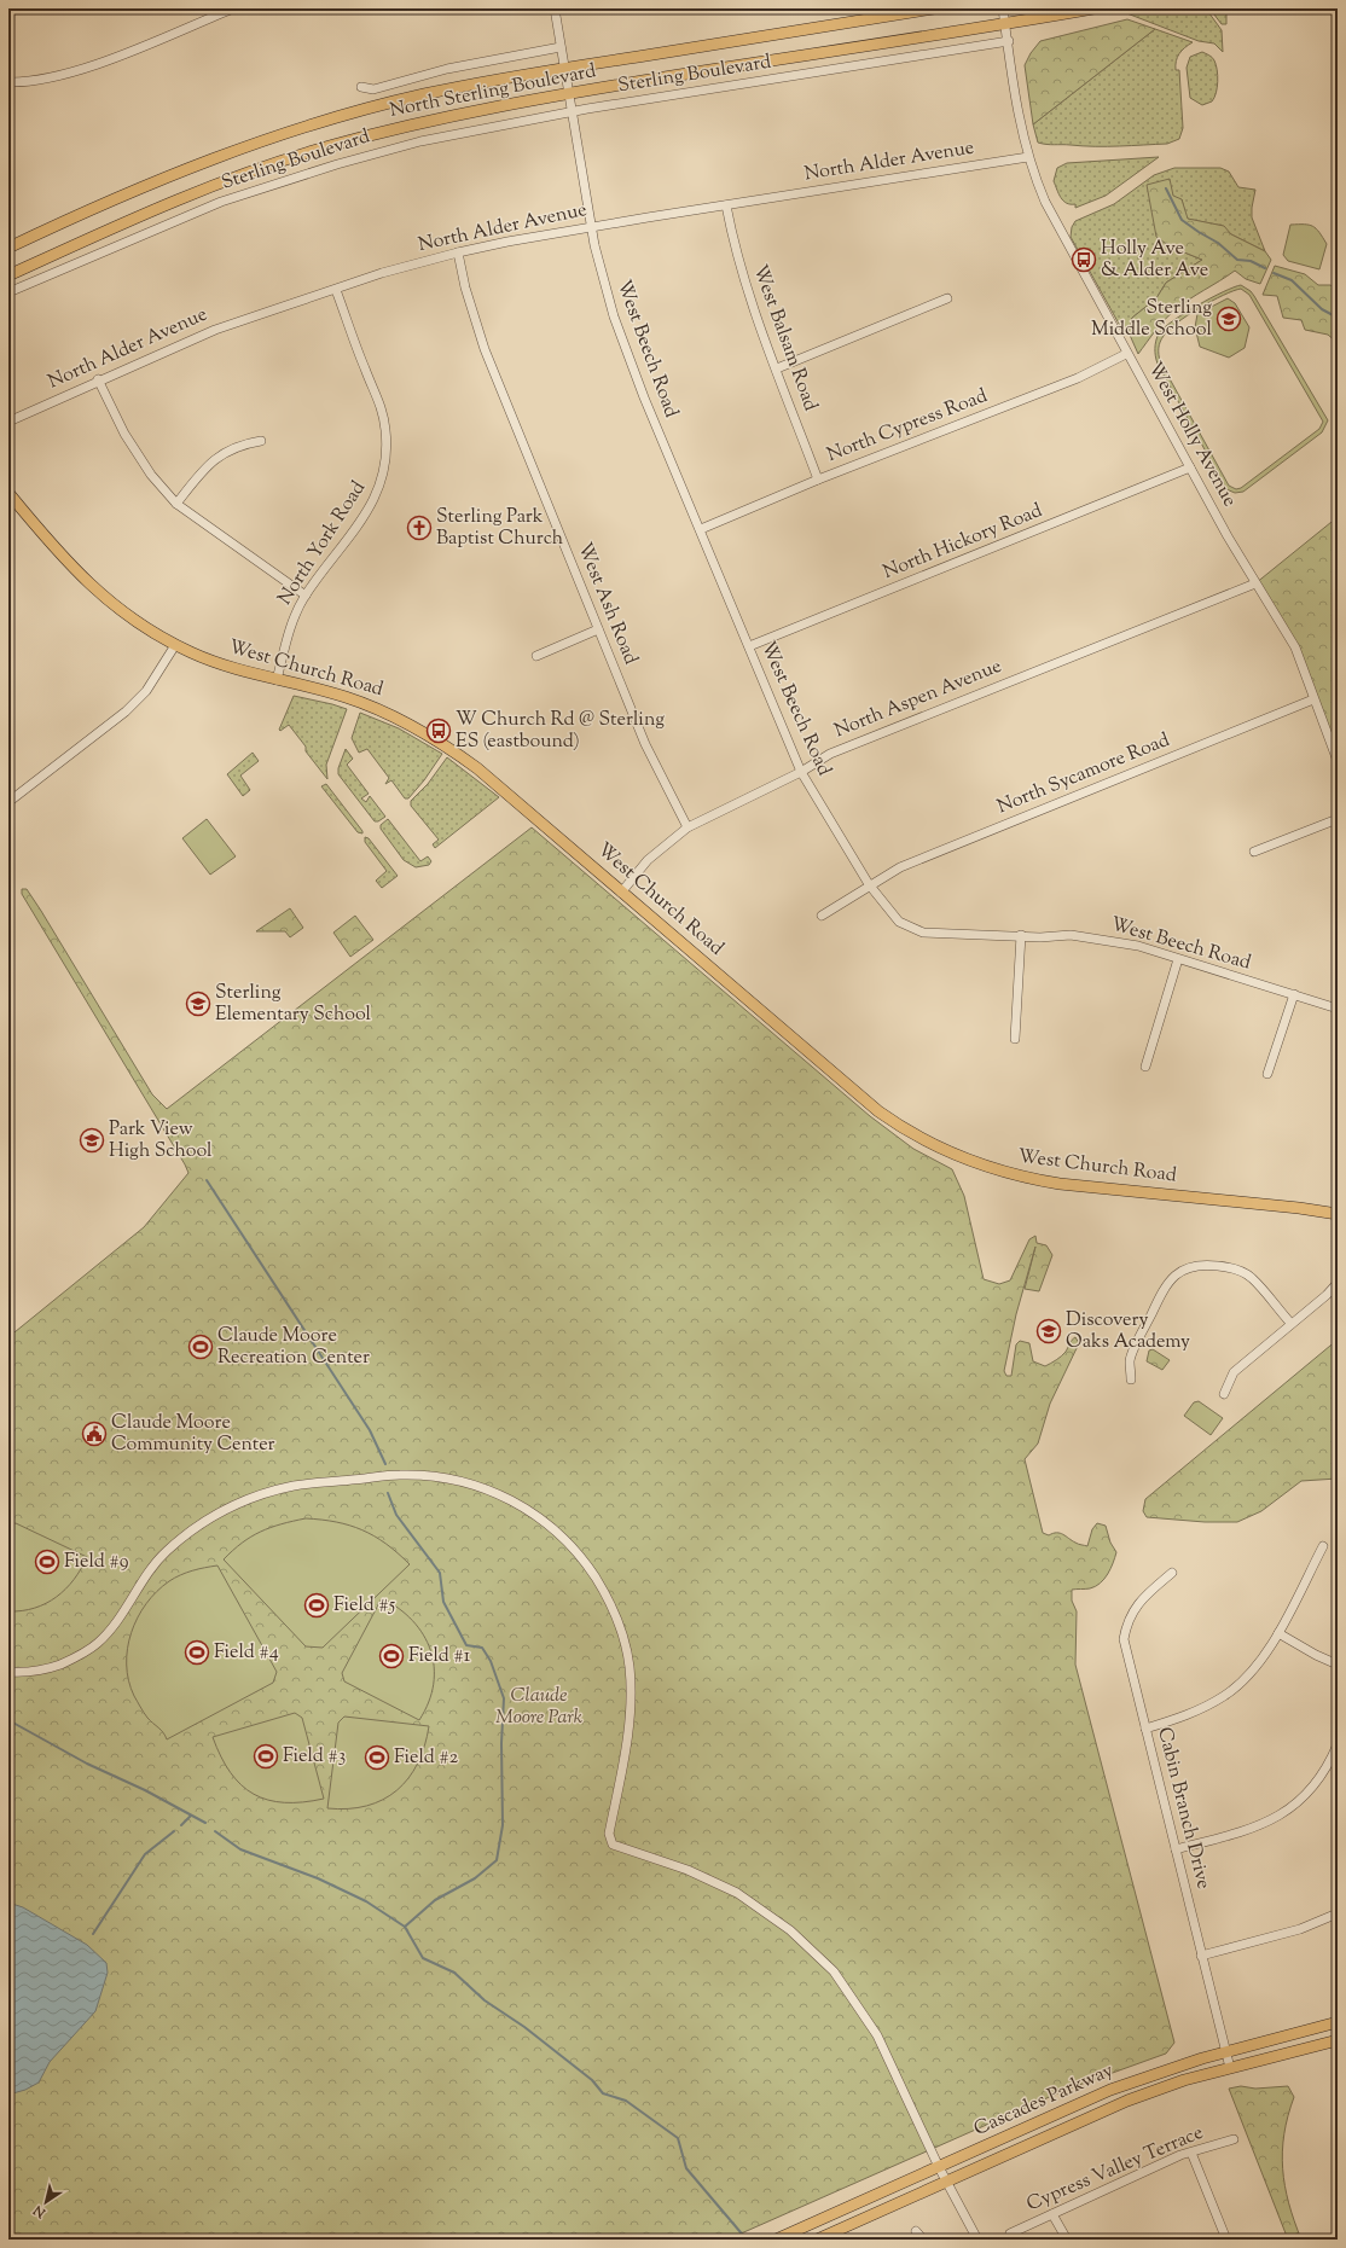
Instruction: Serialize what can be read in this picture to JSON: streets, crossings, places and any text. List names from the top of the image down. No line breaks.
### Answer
{"streets":{"main road":["North Sterling Boulevard","West Church Road","Cascades Parkway"],"street":["Sterling Boulevard","North Alder Avenue","West Balsam Road","West Beech Road","North Cypress Road","West Holly Avenue","North Hickory Road","North York Road","West Ash Road","North Aspen Avenue","North Sycamore Road","Cabin Branch Drive","Cypress Valley Terrace"]},"crossings":[["Sterling Boulevard","West Beech Road"],["Sterling Boulevard","West Holly Avenue"],["North Sterling Boulevard","West Beech Road"],["North Sterling Boulevard","West Holly Avenue"],["North Alder Avenue","West Balsam Road"],["North Alder Avenue","West Beech Road"],["North Alder Avenue","West Holly Avenue"],["North Alder Avenue","North York Road"],["North Alder Avenue","West Ash Road"],["West Balsam Road","North Cypress Road"],["West Beech Road","North Cypress Road"],["West Beech Road","North Hickory Road"],["West Beech Road","North Aspen Avenue"],["West Beech Road","North Sycamore Road"],["North Cypress Road","West Holly Avenue"],["West Holly Avenue","North Hickory Road"],["West Holly Avenue","North Aspen Avenue"],["West Holly Avenue","North Sycamore Road"],["North York Road","West Church Road"],["West Ash Road","North Aspen Avenue"],["West Church Road","North Aspen Avenue"],["Cabin Branch Drive","Cascades Parkway"]],"parks":["Claude Moore Park"],"places":{"bus stop":["Holly Ave & Alder Ave","W Church Rd @ Sterling ES (eastbound)"],"school or university":["Sterling Middle School","Sterling Elementary School","Park View High School","Discovery Oaks Academy"],"church":["Sterling Park Baptist Church"],"sports":["Claude Moore Recreation Center","Field #9","Field #5","Field #4","Field #1","Field #3","Field #2"],"public building":["Claude Moore Community Center"]},"north":"bottom left"}
